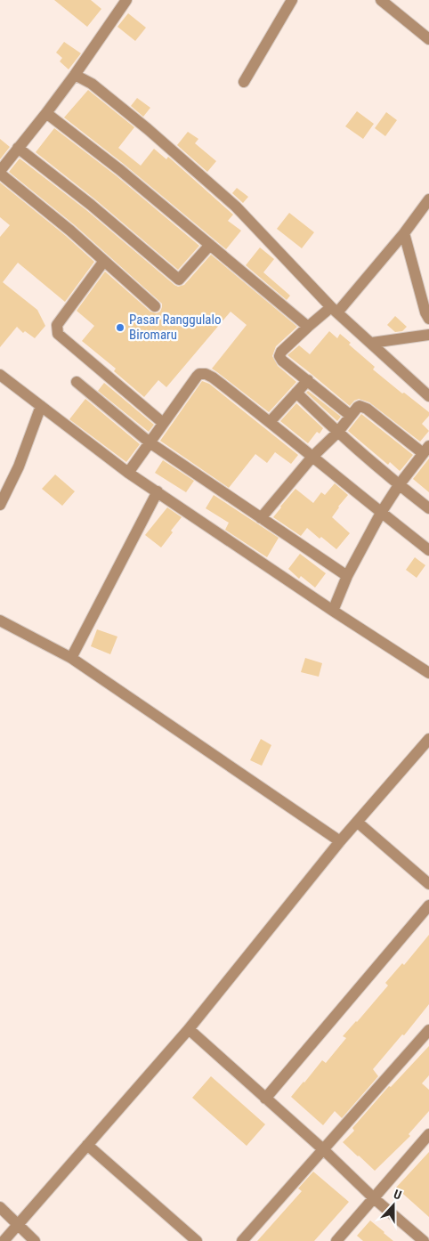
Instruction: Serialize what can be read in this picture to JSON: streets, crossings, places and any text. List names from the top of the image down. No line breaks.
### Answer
{"places":["Pasar Ranggulalo Biromaru"],"north":"top"}
